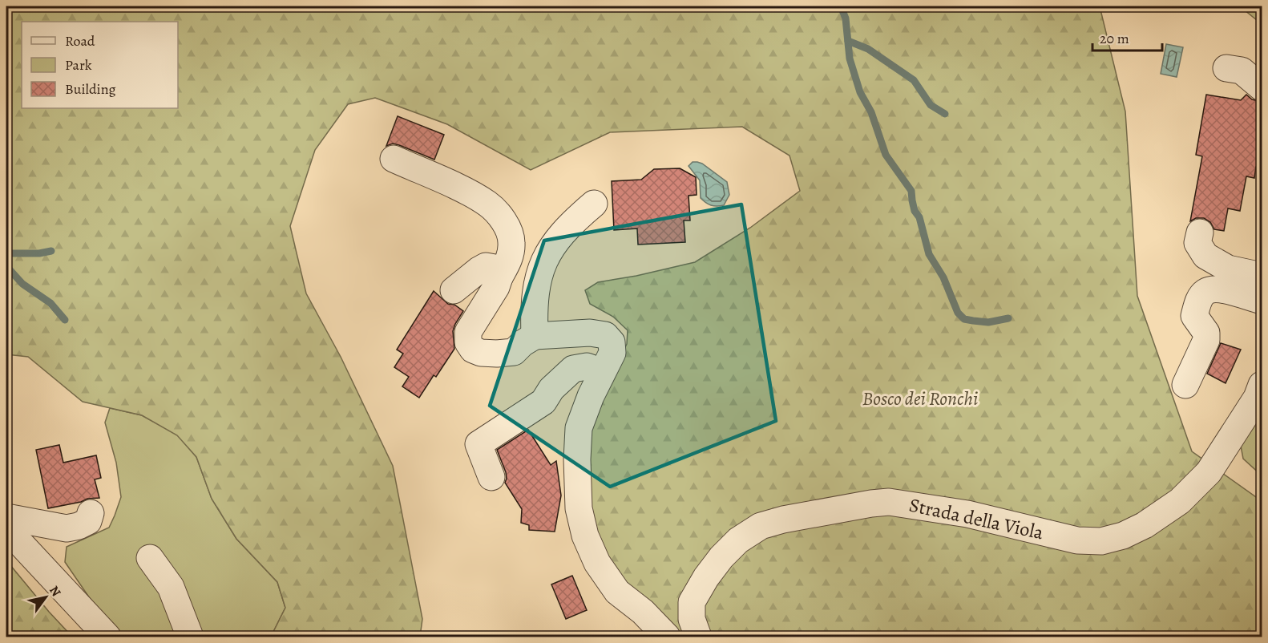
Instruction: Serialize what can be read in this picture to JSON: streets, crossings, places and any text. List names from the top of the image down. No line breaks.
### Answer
{"streets":{"street":["Strada della Viola"]},"parks":["Bosco dei Ronchi"],"legend":["Road","Park","Building"],"scale_bar":"20 m","north":"top right"}
